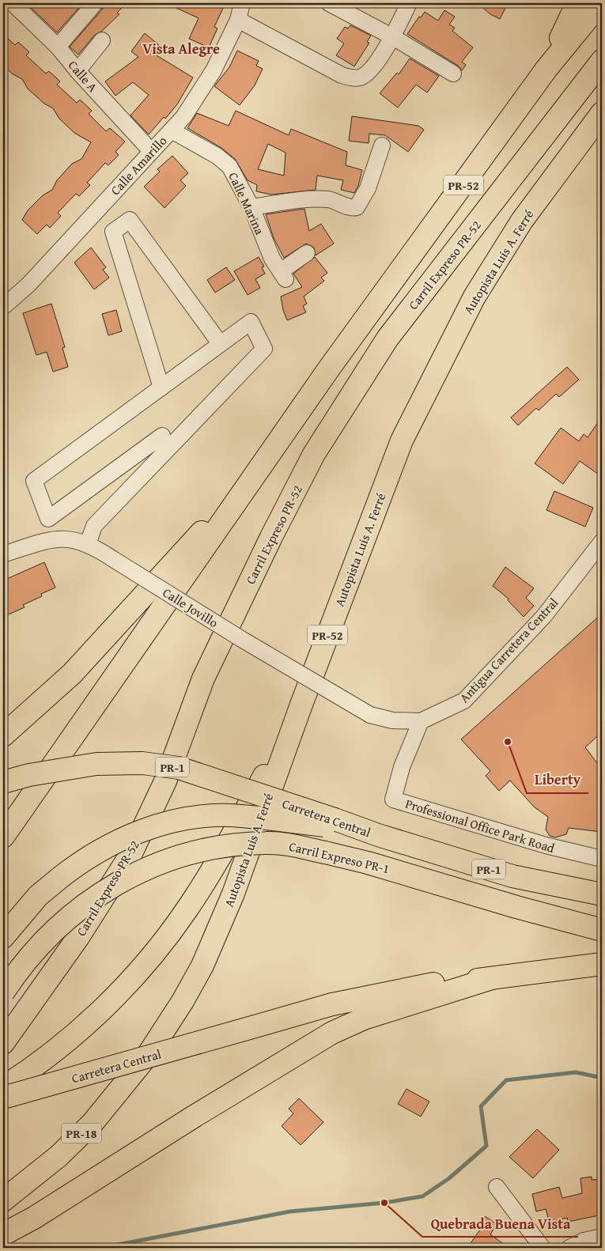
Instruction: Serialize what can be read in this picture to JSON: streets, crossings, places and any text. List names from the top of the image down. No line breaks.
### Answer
{"streets":{"highway":["PR-52","Autopista Luis A. Ferré","Carril Expreso PR-52","PR-1","Carretera Central","Carril Expreso PR-1","PR-18"],"street":["Calle A","Calle Amarillo","Calle Marina","Calle Jovillo","Antigua Carretera Central","Professional Office Park Road"]},"crossings":[["Calle A","Calle Amarillo"],["Calle Amarillo","Calle Marina"],["Autopista Luis A. Ferré","PR-18"],["Calle Jovillo","Antigua Carretera Central"],["Antigua Carretera Central","Professional Office Park Road"]],"districts":["Vista Alegre"],"places":["Liberty","Quebrada Buena Vista"]}
